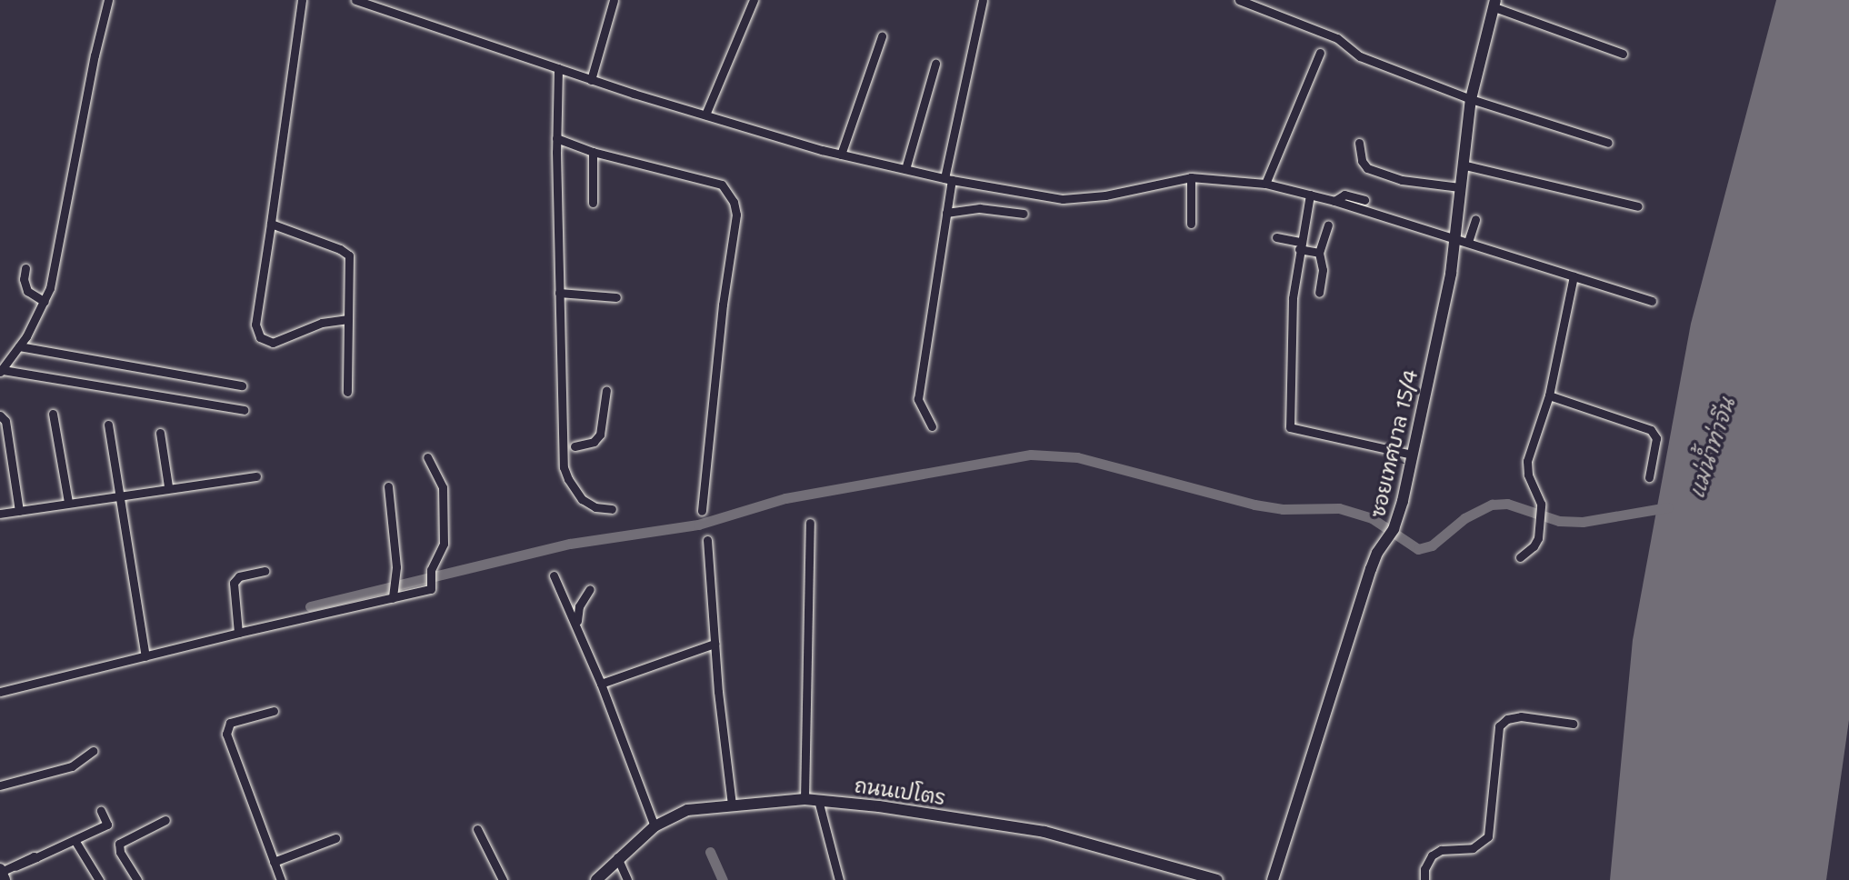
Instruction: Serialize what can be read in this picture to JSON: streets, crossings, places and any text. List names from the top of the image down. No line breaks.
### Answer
{"streets":{"street":["ซอยเทศบาล 15/4","ถนนเปโตร"]},"water":["แม่น้ำท่าจีน"]}
